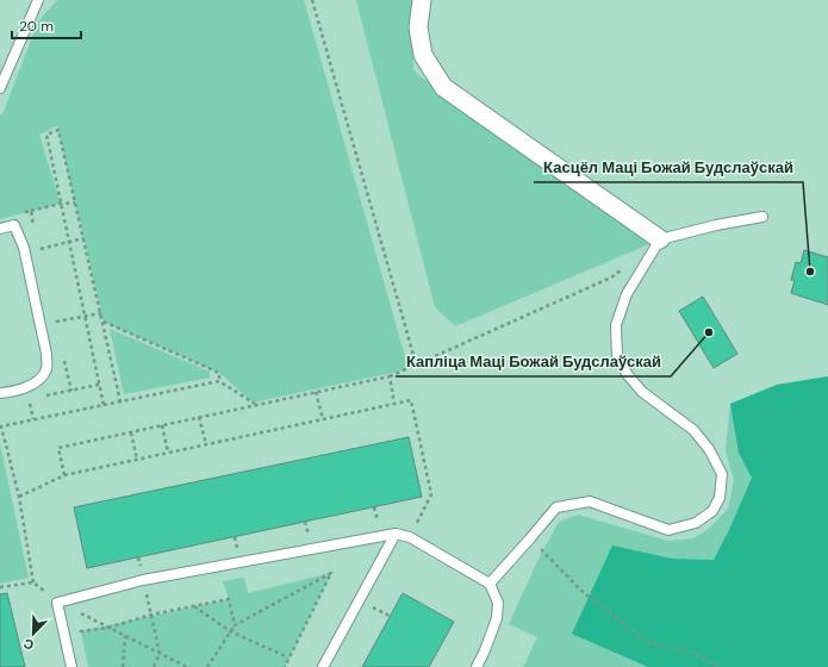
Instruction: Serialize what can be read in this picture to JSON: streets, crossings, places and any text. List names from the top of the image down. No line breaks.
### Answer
{"places":["Касцёл Маці Божай Будслаўскай","Капліца Маці Божай Будслаўскай"],"scale_bar":"20 m","north":"bottom left"}
